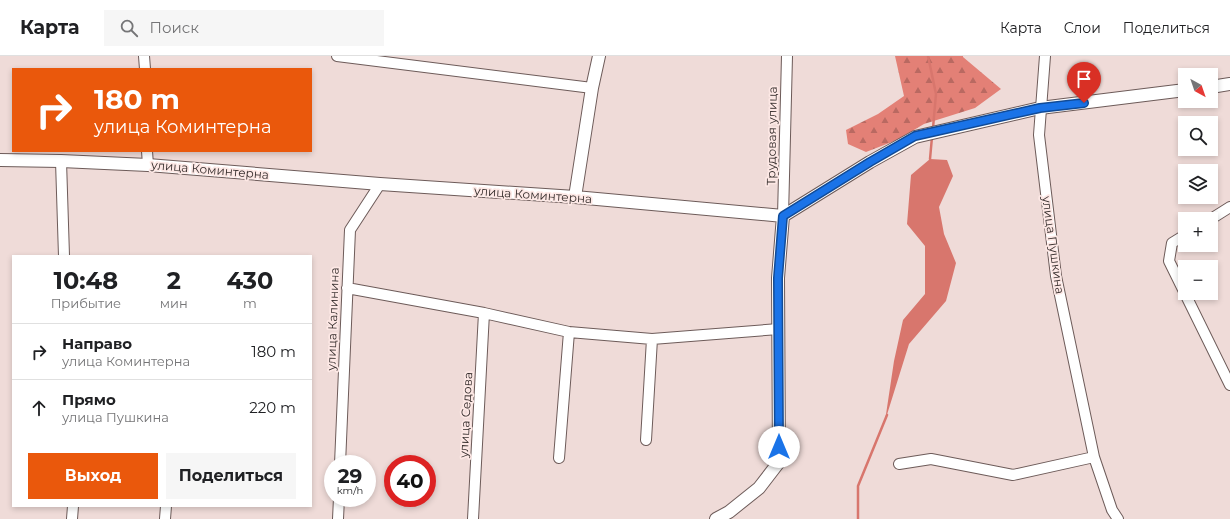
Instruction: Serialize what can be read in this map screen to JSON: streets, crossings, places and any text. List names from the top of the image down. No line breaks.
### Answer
{"streets":{"street":["Трудовая улица","улица Коминтерна","улица Пушкина","улица Калинина","улица Седова"]},"crossings":[["Трудовая улица","улица Коминтерна"],["улица Коминтерна","улица Калинина"]],"north":"bottom right","page":{"header":"Карта","search":"Поиск","nav":["Карта","Слои","Поделиться"],"map_buttons":["+","−"],"turn":["180 m","улица Коминтерна"],"eta":["10:48","Прибытие","2","мин","430","m"],"list":[{"name":"Направо","note":"улица Коминтерна","value":"180 m"},{"name":"Прямо","note":"улица Пушкина","value":"220 m"}],"buttons":["Выход","Поделиться"],"speed":"29 km/h","limit":"40"}}
